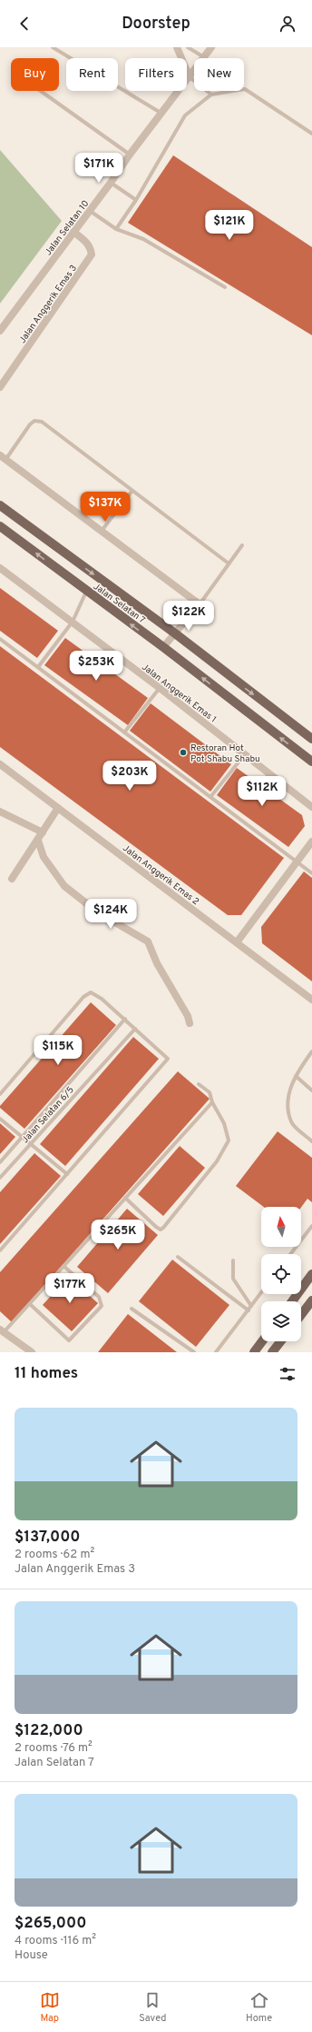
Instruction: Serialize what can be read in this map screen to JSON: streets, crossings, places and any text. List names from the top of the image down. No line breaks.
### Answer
{"streets":{"main road":["Jalan Selatan 7"],"street":["Jalan Selatan 10","Jalan Anggerik Emas 3","Jalan Anggerik Emas 1","Jalan Anggerik Emas 2"],"lane":["Jalan Selatan 6/5"]},"crossings":[["Jalan Selatan 10","Jalan Anggerik Emas 3"]],"places":["Restoran Hot Pot Shabu Shabu"],"north":"top","page":{"header":"Doorstep","chip":["Buy","Rent","Filters","New"],"price":["$171K","$121K","$137K","$122K","$253K","$203K","$112K","$124K","$115K","$265K","$177K"],"heading":"11 homes","list":[{"name":"$137,000","note":"2 rooms · 62 m² · Jalan Anggerik Emas 3"},{"name":"$122,000","note":"2 rooms · 76 m² · Jalan Selatan 7"},{"name":"$265,000","note":"4 rooms · 116 m² · House"}],"tabs":["Map","Saved","Home"]}}
